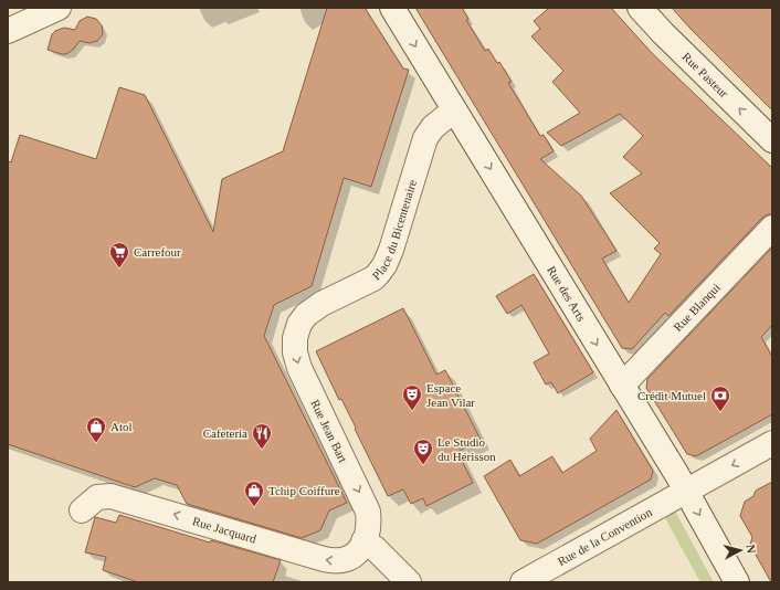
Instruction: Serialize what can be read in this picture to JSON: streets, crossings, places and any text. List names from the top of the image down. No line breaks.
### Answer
{"streets":{"street":["Rue Pasteur","Place du Bicentenaire","Rue des Arts","Rue Blanqui","Rue Jean Bart","Rue Jacquard","Rue de la Convention"]},"crossings":[["Place du Bicentenaire","Rue des Arts"],["Place du Bicentenaire","Rue Jean Bart"],["Rue des Arts","Rue Blanqui"],["Rue des Arts","Rue de la Convention"],["Rue Jean Bart","Rue Jacquard"]],"one_way":["Rue Pasteur","Rue des Arts","Rue Jean Bart","Rue Jacquard"],"places":{"supermarket":["Carrefour"],"theatre":["Espace Jean Vilar","Le Studio du Hérisson"],"bank":["Crédit Mutuel"],"shop":["Atol","Tchip Coiffure"],"restaurant":["Cafeteria"]},"north":"right"}
